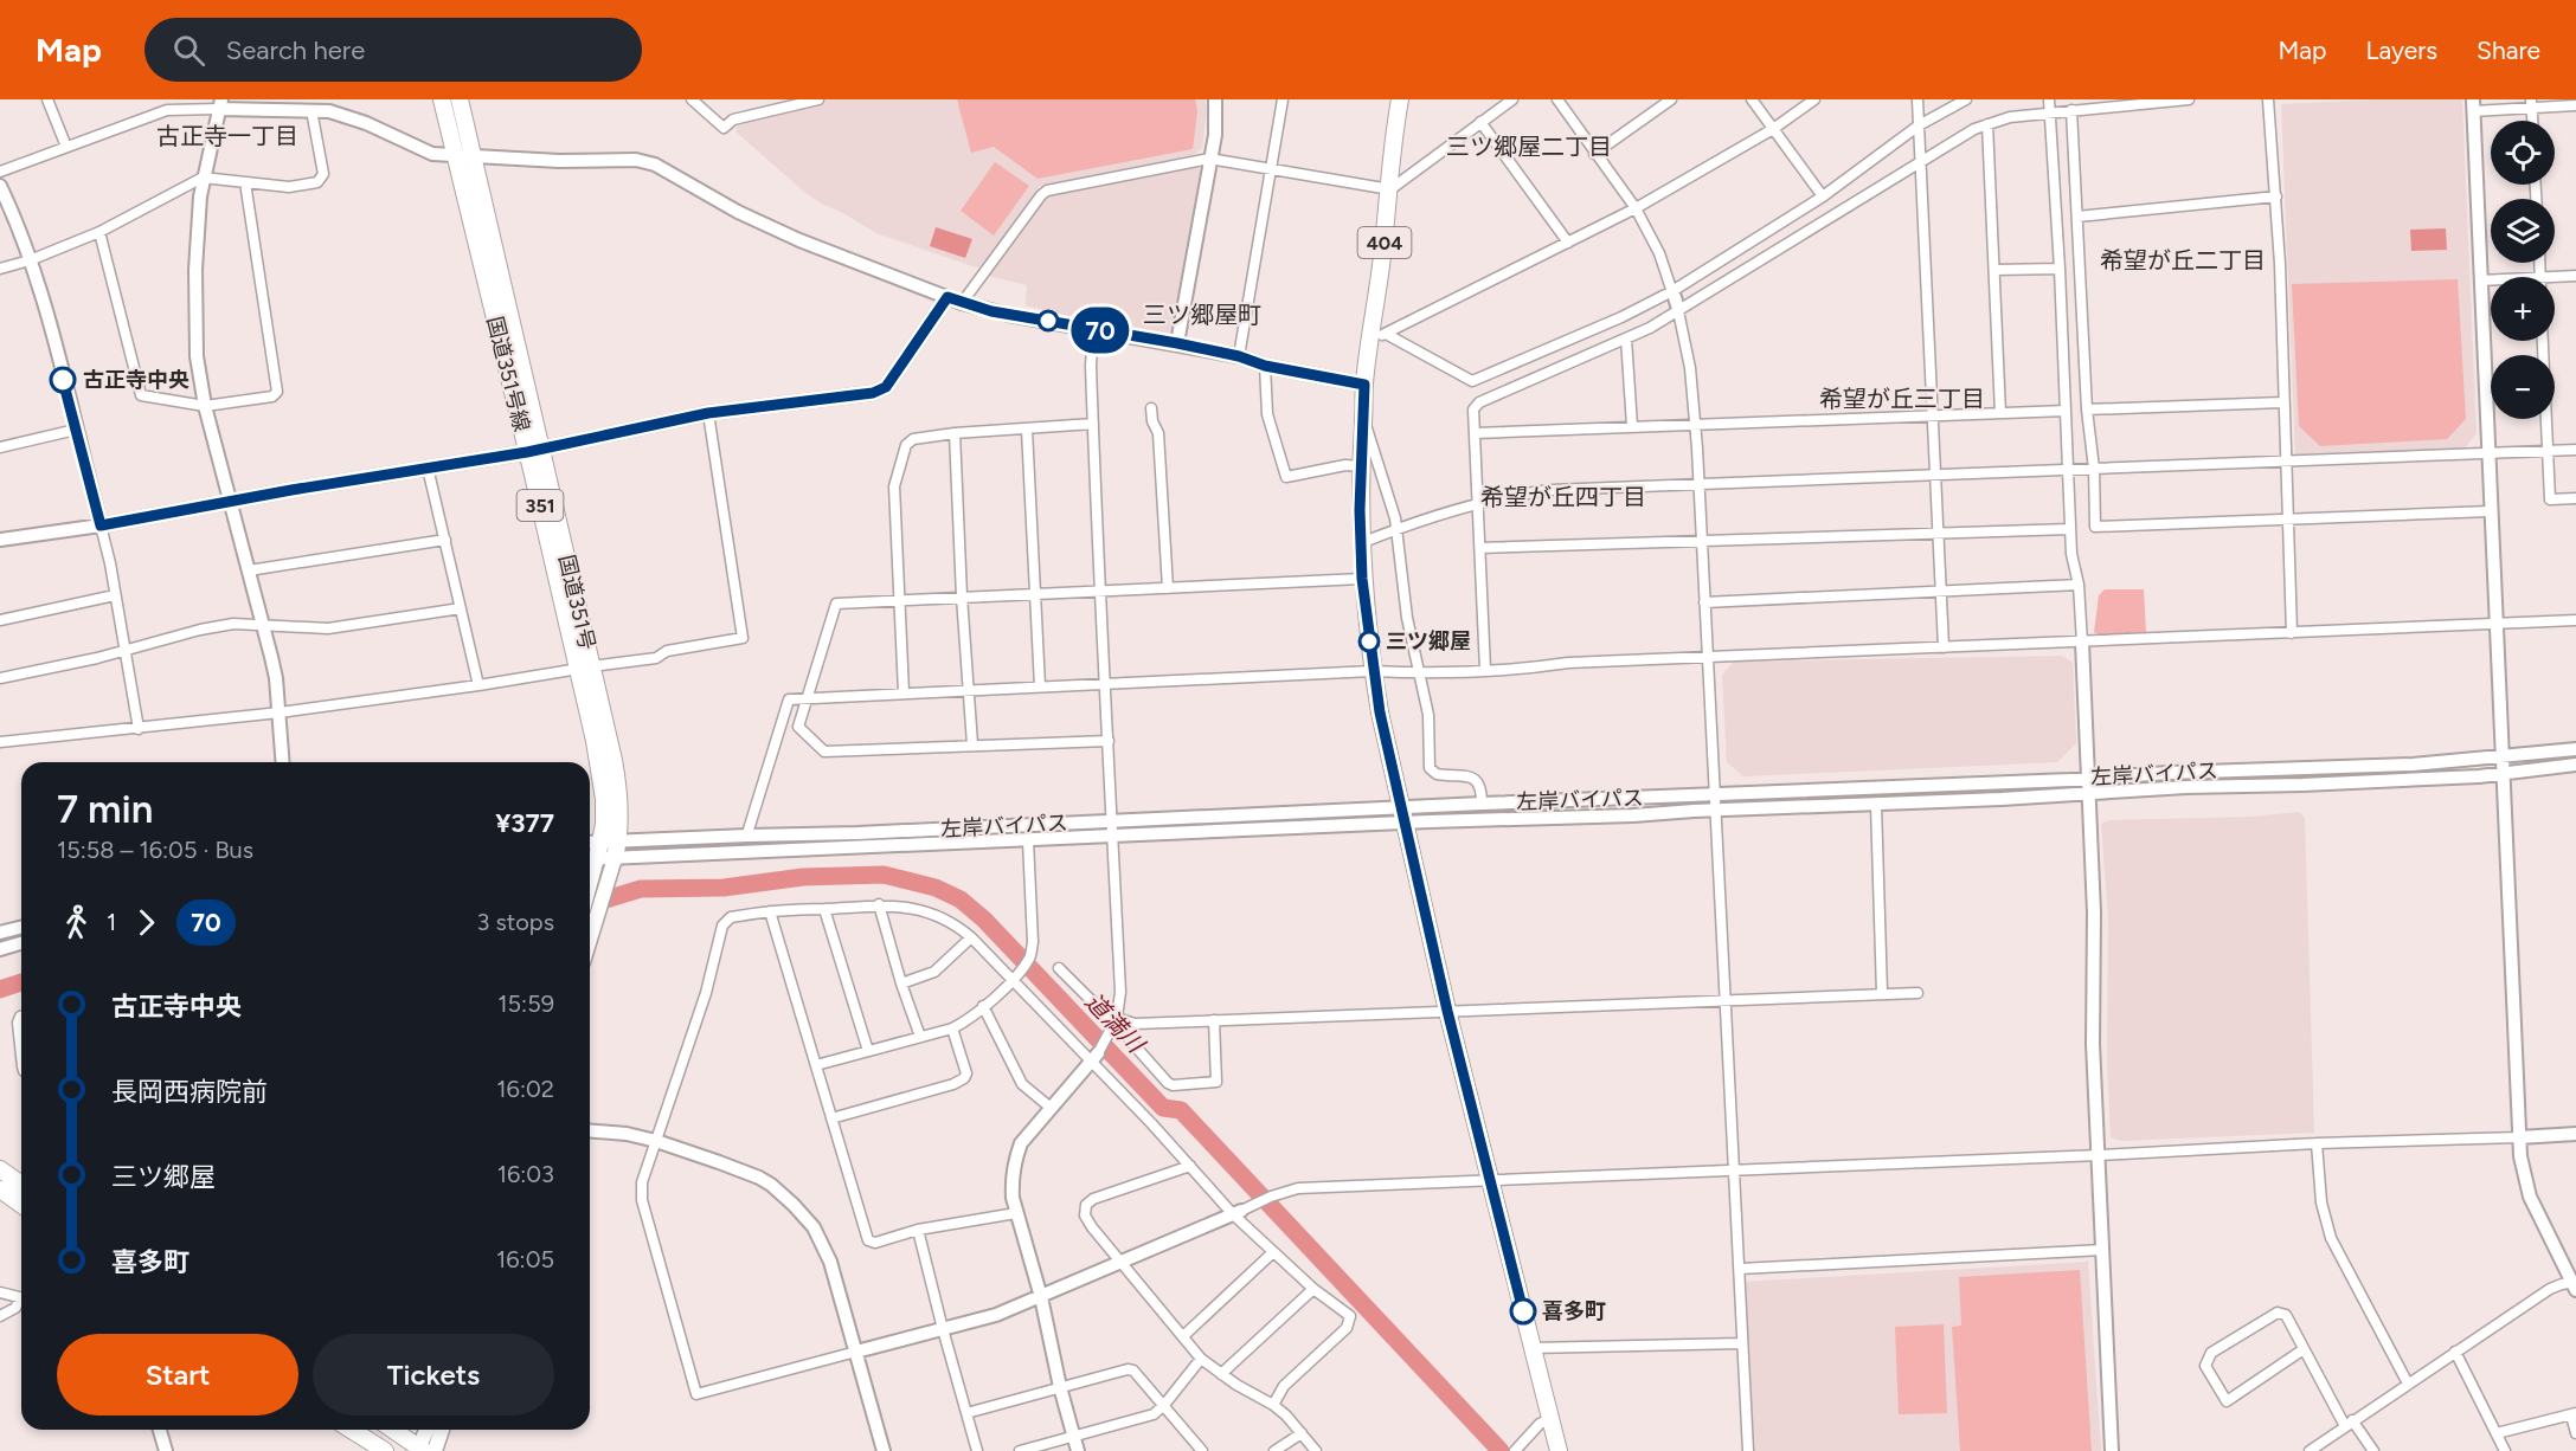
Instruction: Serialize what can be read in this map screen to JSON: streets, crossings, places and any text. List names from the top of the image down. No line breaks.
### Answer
{"streets":{"highway":["404","国道351号線","351","国道351号"],"street":["左岸バイパス"]},"crossings":[["404","左岸バイパス"],["国道351号線","国道351号"],["351","国道351号"],["351","左岸バイパス"],["国道351号","左岸バイパス"]],"districts":["古正寺一丁目","三ツ郷屋二丁目","希望が丘二丁目","三ツ郷屋町","希望が丘三丁目","希望が丘四丁目"],"water":["道満川"],"places":["古正寺中央","三ツ郷屋","喜多町"],"lines":["bus line 70"],"page":{"header":"Map","search":"Search here","nav":["Map","Layers","Share"],"on_map":"70","map_buttons":["+","−"],"heading":["7 min","15:58 – 16:05 · Bus","¥377"],"legs":["1","70","3 stops"],"list":[{"name":"古正寺中央","value":"15:59"},{"name":"長岡西病院前","value":"16:02"},{"name":"三ツ郷屋","value":"16:03"},{"name":"喜多町","value":"16:05"}],"buttons":["Start","Tickets"]}}
